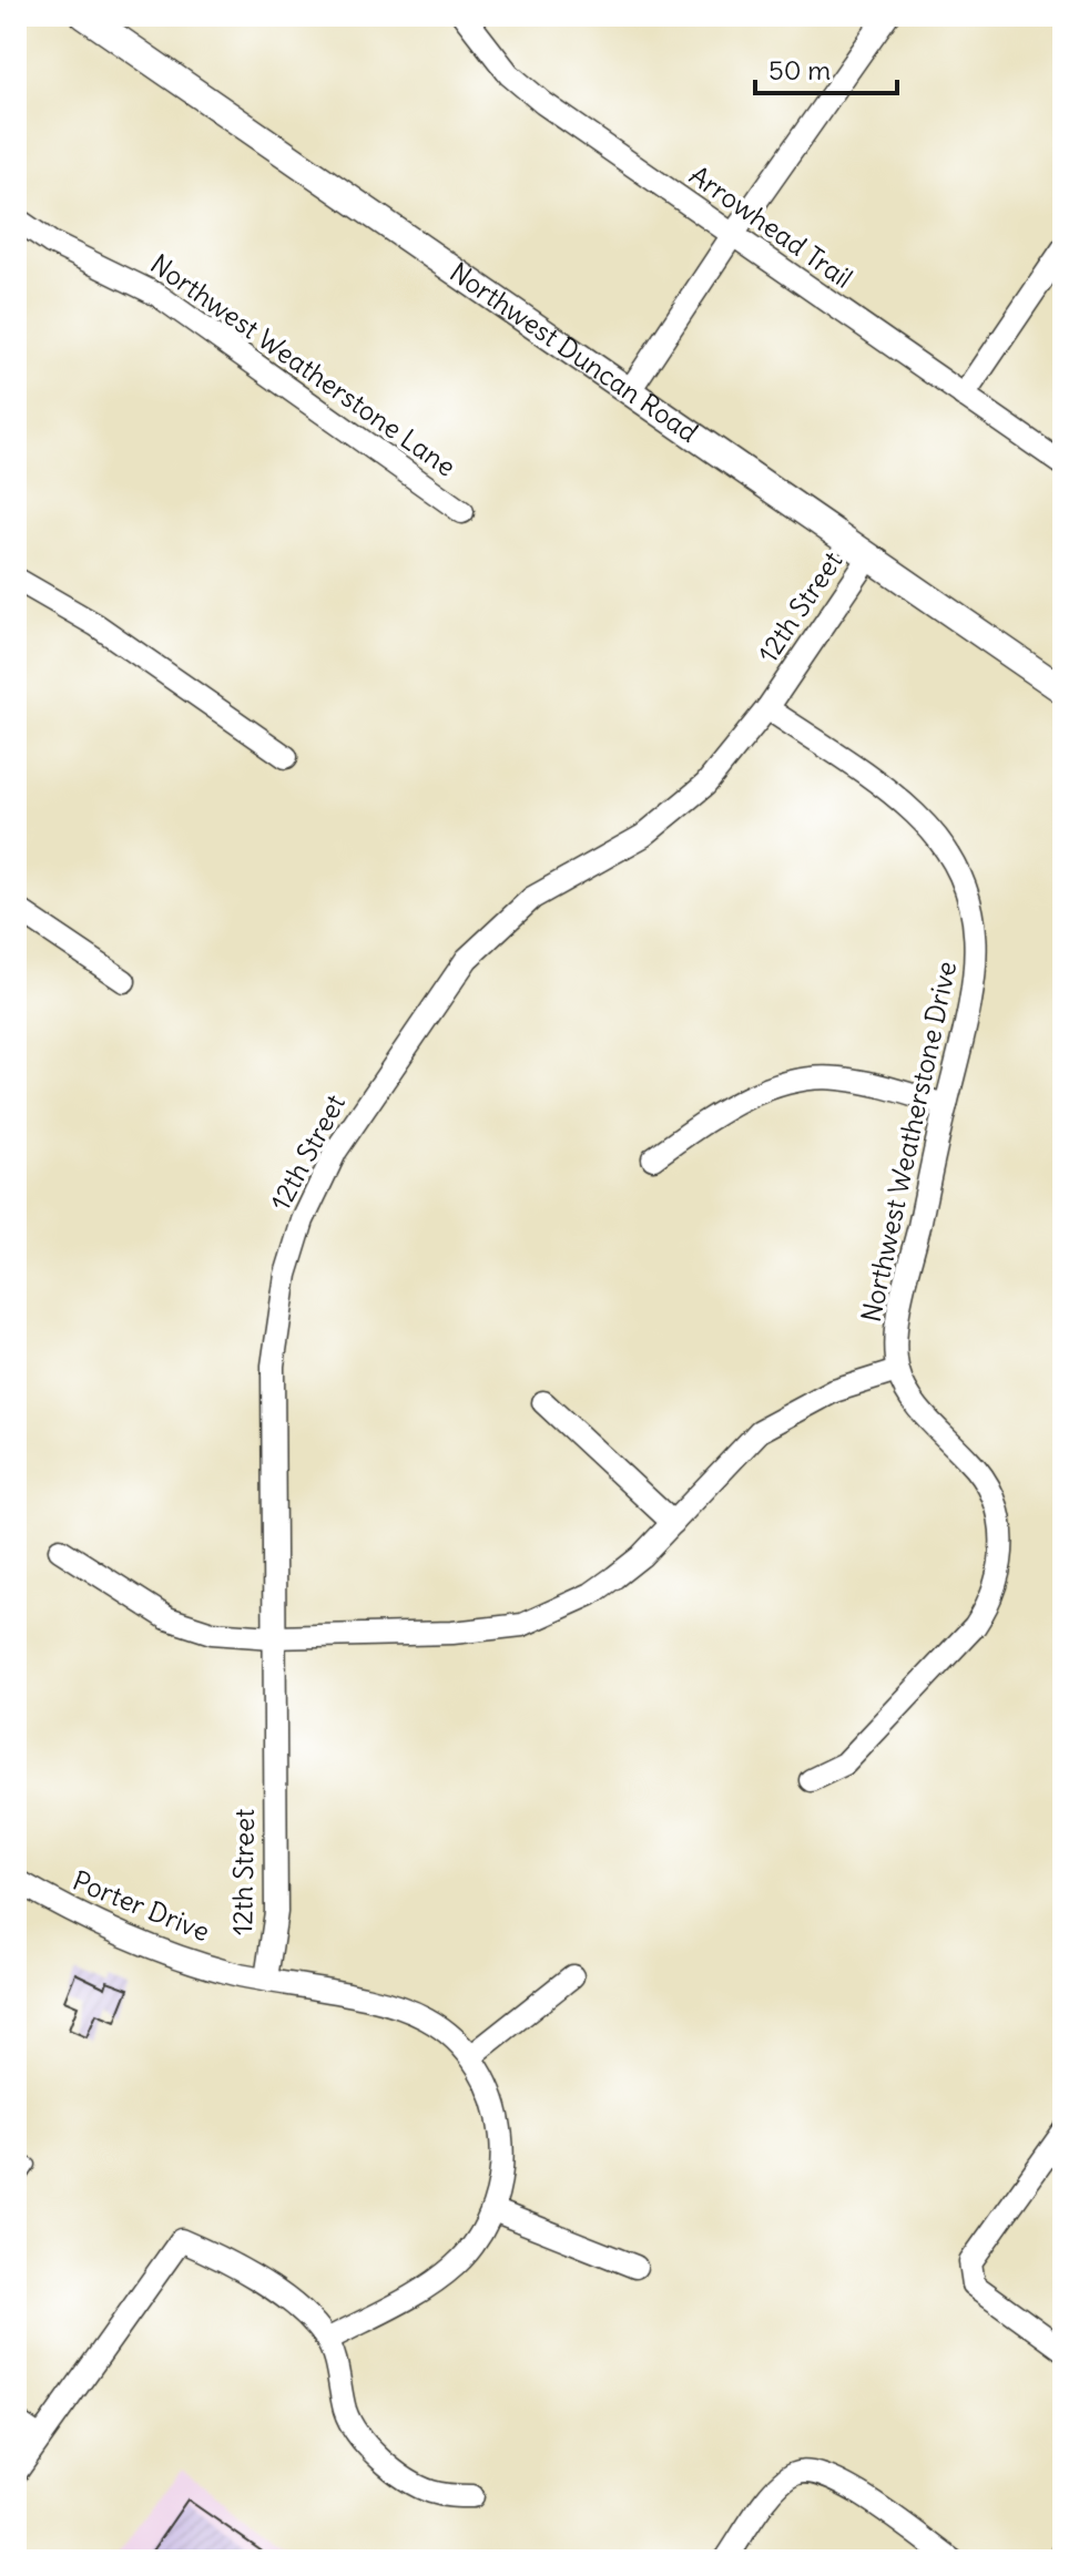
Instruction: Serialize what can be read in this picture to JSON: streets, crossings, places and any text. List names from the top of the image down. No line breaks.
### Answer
{"streets":{"street":["Arrowhead Trail","Northwest Duncan Road","Northwest Weatherstone Lane","12th Street","Northwest Weatherstone Drive","Porter Drive"]},"crossings":[["Northwest Duncan Road","12th Street"],["12th Street","Northwest Weatherstone Drive"],["12th Street","Porter Drive"]],"scale_bar":"50 m"}
